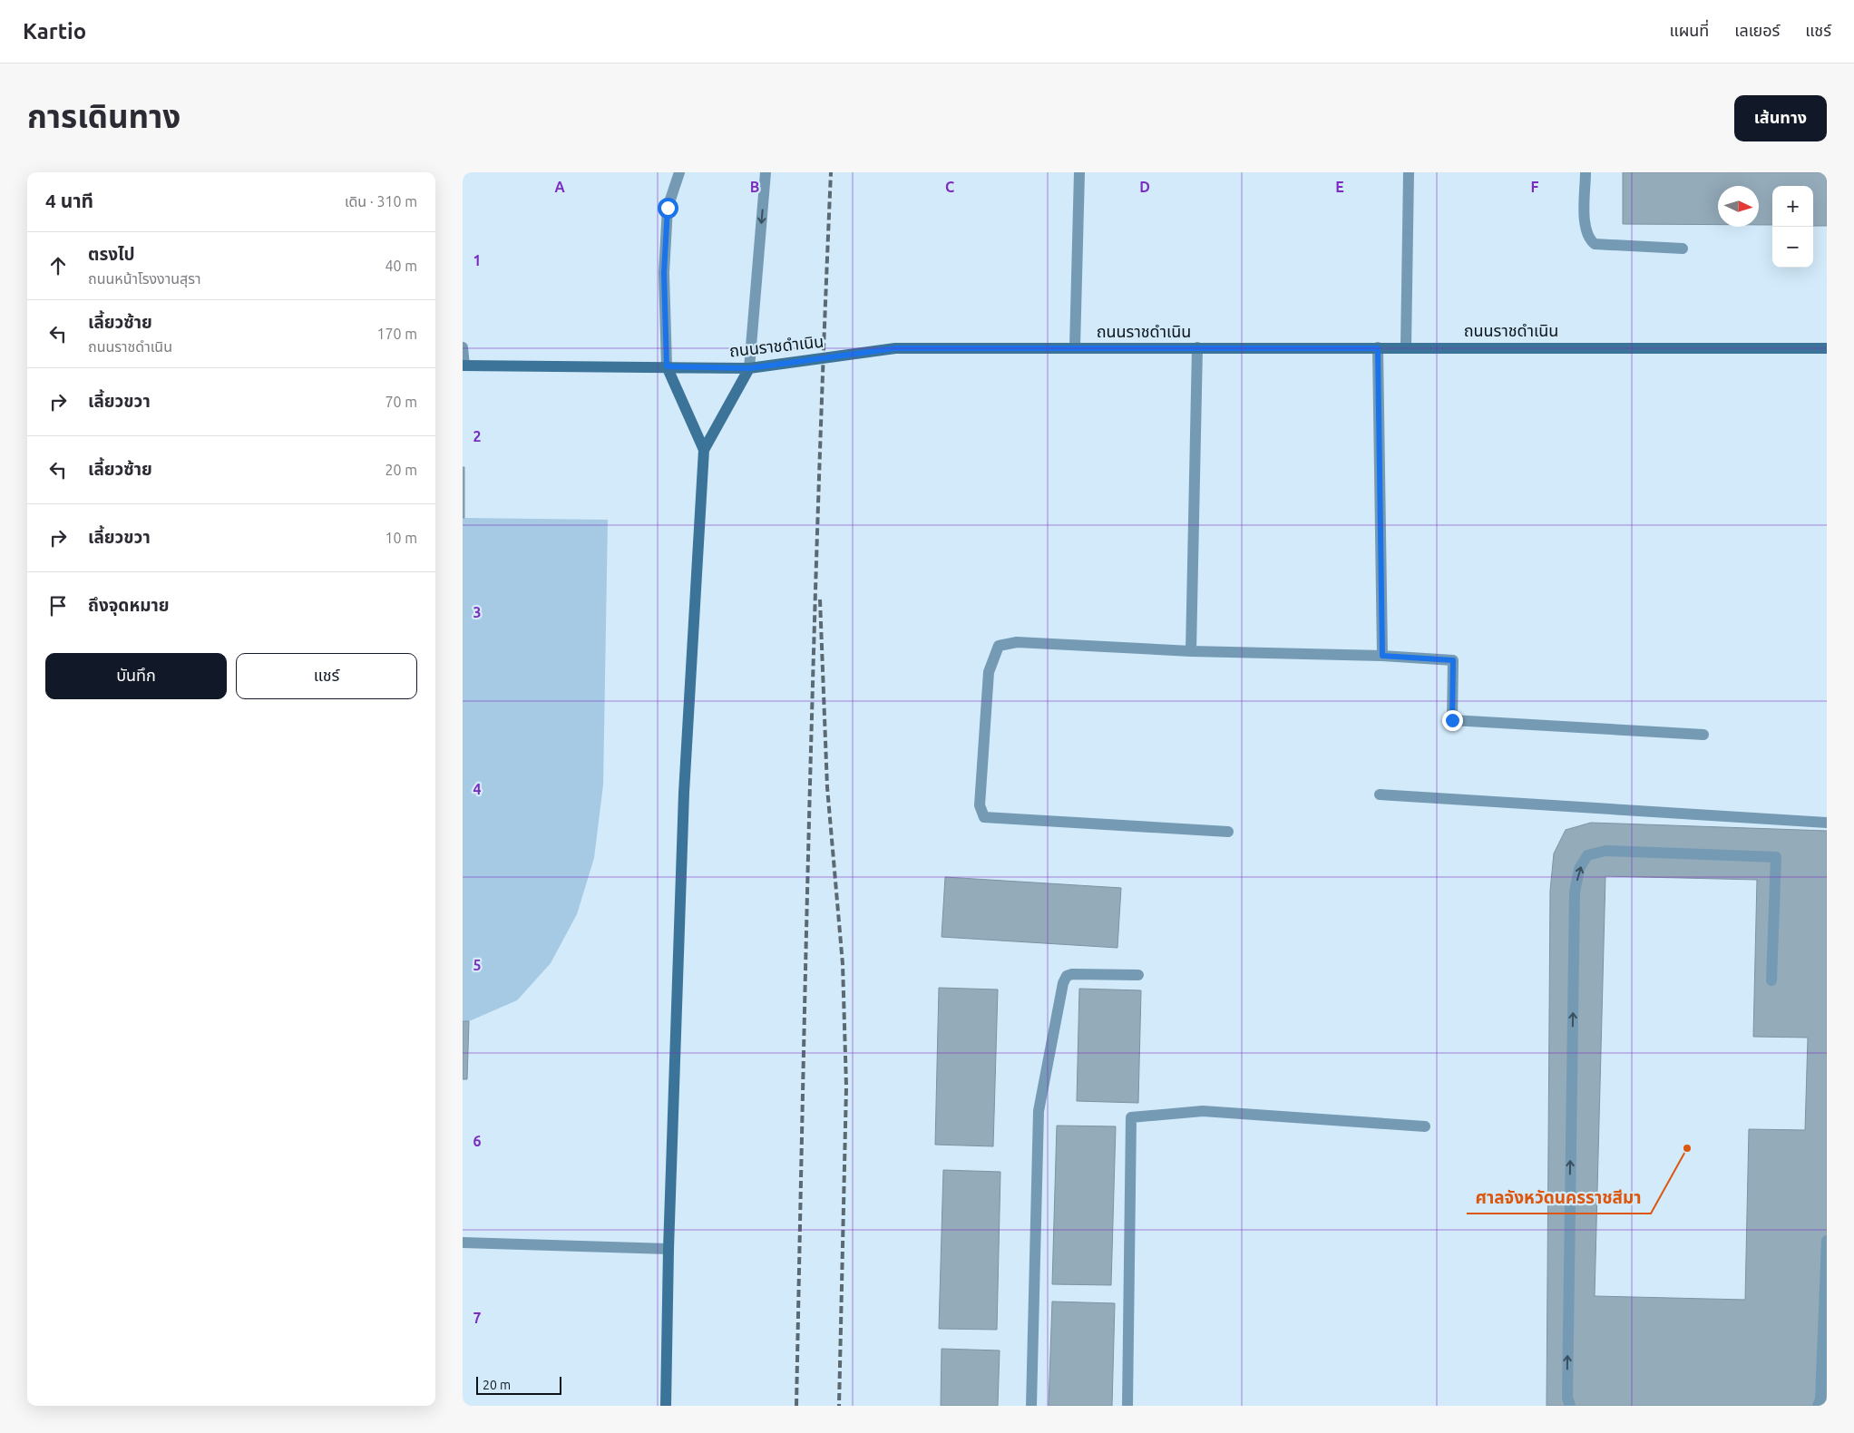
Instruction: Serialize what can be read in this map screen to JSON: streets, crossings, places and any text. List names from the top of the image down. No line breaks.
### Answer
{"streets":{"street":["ถนนราชดำเนิน"]},"places":["ศาลจังหวัดนครราชสีมา"],"scale_bar":"20 m","north":"right","page":{"header":"Kartio","nav":["แผนที่","เลเยอร์","แชร์"],"title":"การเดินทาง","buttons":["เส้นทาง",["บันทึก","แชร์"]],"heading":["4 นาที","เดิน · 310 m"],"map_buttons":["+","−"],"list":[["ตรงไป","ถนนหน้าโรงงานสุรา","40 m"],["เลี้ยวซ้าย","ถนนราชดำเนิน","170 m"],["เลี้ยวขวา","70 m"],["เลี้ยวซ้าย","20 m"],["เลี้ยวขวา","10 m"],"ถึงจุดหมาย"],"scale":"20 m"},"grid":{"columns":["A","B","C","D","E","F"],"rows":["1","2","3","4","5","6","7"]}}
